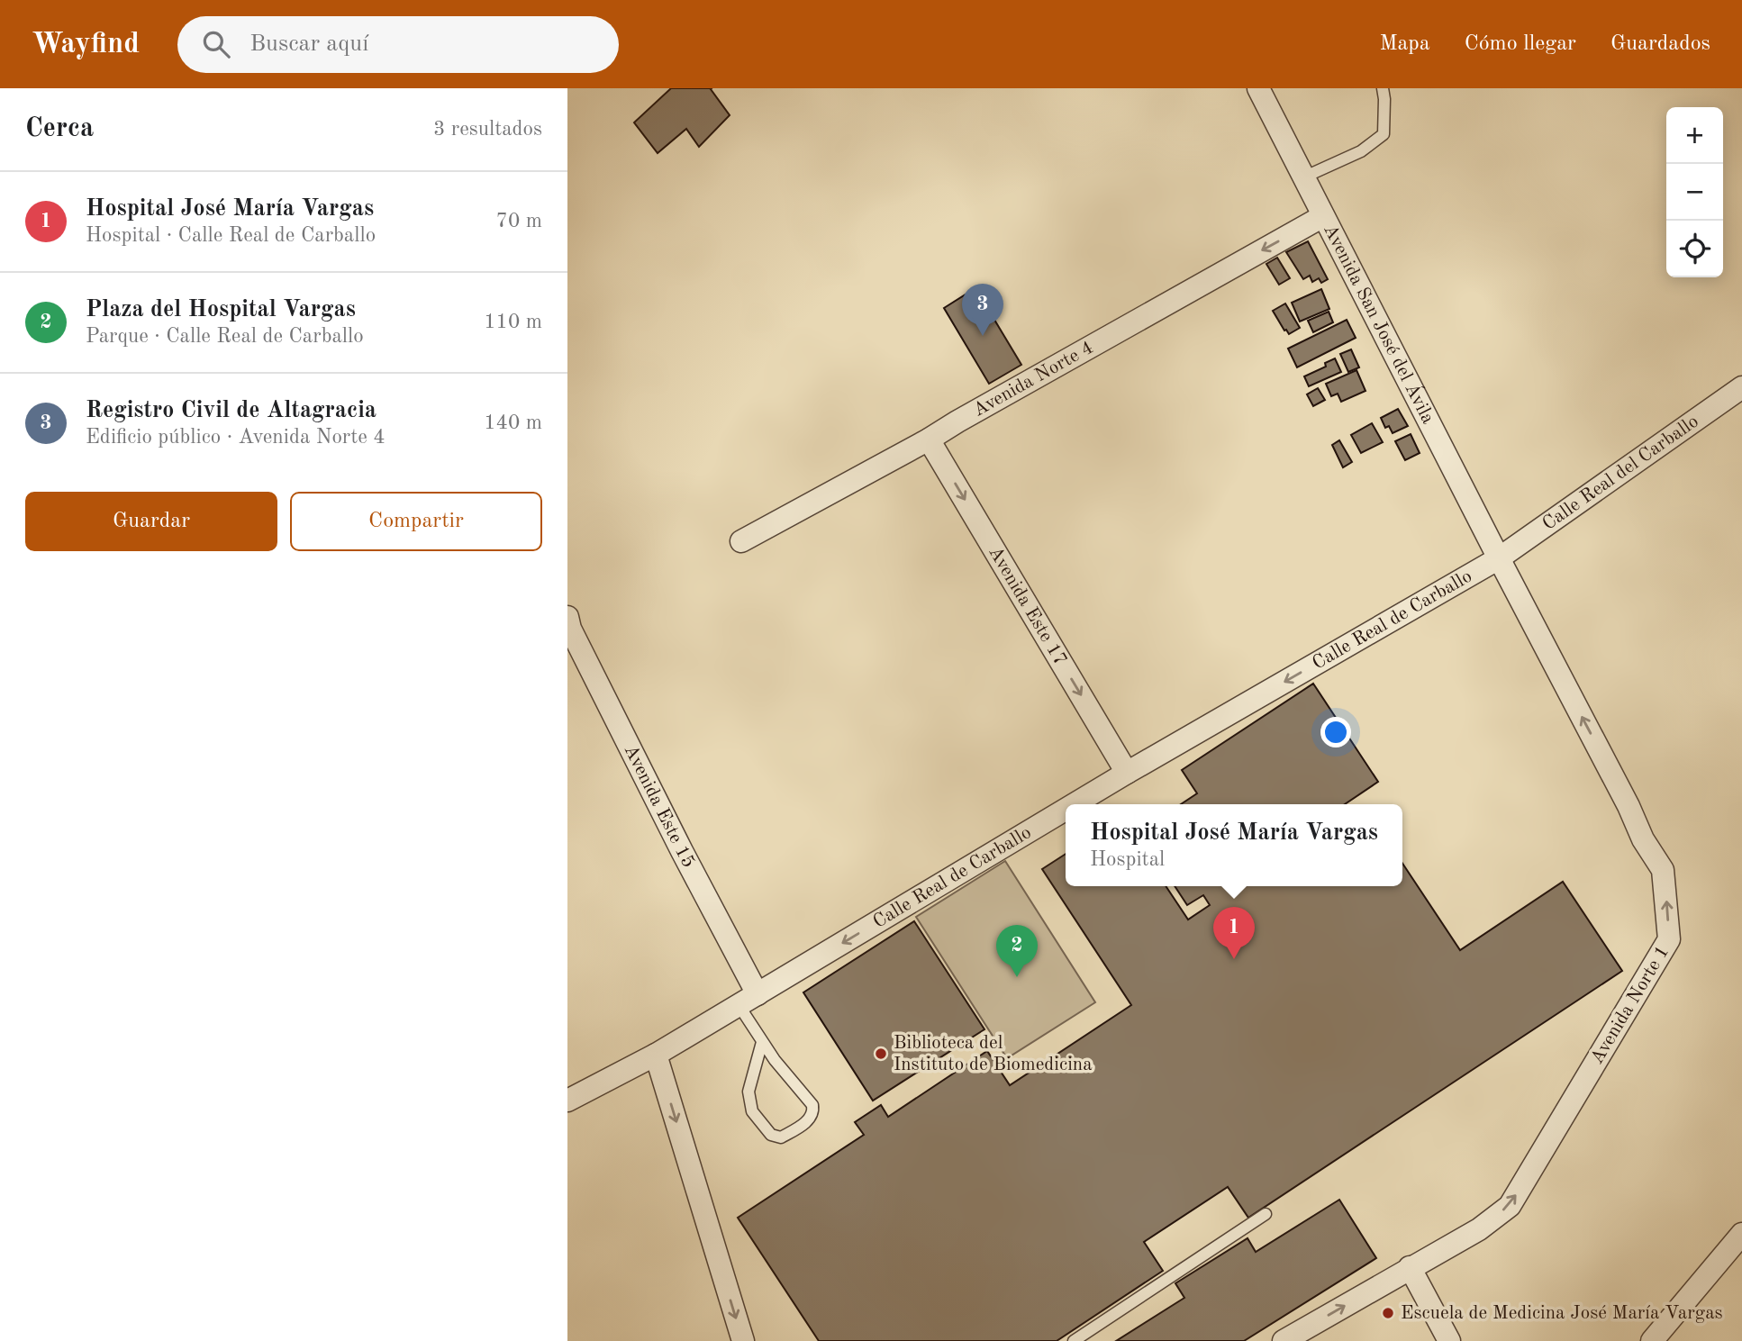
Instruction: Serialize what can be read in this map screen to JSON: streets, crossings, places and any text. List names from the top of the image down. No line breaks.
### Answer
{"streets":{"street":["Avenida San José del Ávila","Avenida Norte 4","Calle Real del Carballo","Avenida Este 17","Calle Real de Carballo","Avenida Este 15","Avenida Norte 1"]},"crossings":[["Avenida San José del Ávila","Avenida Norte 4"],["Avenida San José del Ávila","Calle Real del Carballo"],["Avenida San José del Ávila","Calle Real de Carballo"],["Avenida San José del Ávila","Avenida Norte 1"],["Avenida Norte 4","Avenida Este 17"],["Calle Real del Carballo","Calle Real de Carballo"],["Calle Real del Carballo","Avenida Norte 1"],["Avenida Este 17","Calle Real de Carballo"],["Calle Real de Carballo","Avenida Este 15"],["Calle Real de Carballo","Avenida Norte 1"]],"one_way":["Avenida Norte 4","Avenida Este 17","Calle Real de Carballo","Avenida Norte 1"],"places":["Biblioteca del Instituto de Biomedicina","Escuela de Medicina José María Vargas"],"page":{"header":"Wayfind","search":"Buscar aquí","nav":["Mapa","Cómo llegar","Guardados"],"heading":["Cerca","3 resultados"],"map_buttons":["+","−"],"list":[{"mark":"1","name":"Hospital José María Vargas","note":"Hospital · Calle Real de Carballo","value":"70 m"},{"mark":"2","name":"Plaza del Hospital Vargas","note":"Parque · Calle Real de Carballo","value":"110 m"},{"mark":"3","name":"Registro Civil de Altagracia","note":"Edificio público · Avenida Norte 4","value":"140 m"}],"pins":["3","1","2"],"buttons":["Guardar","Compartir"],"popup":["Hospital José María Vargas","Hospital"]}}
